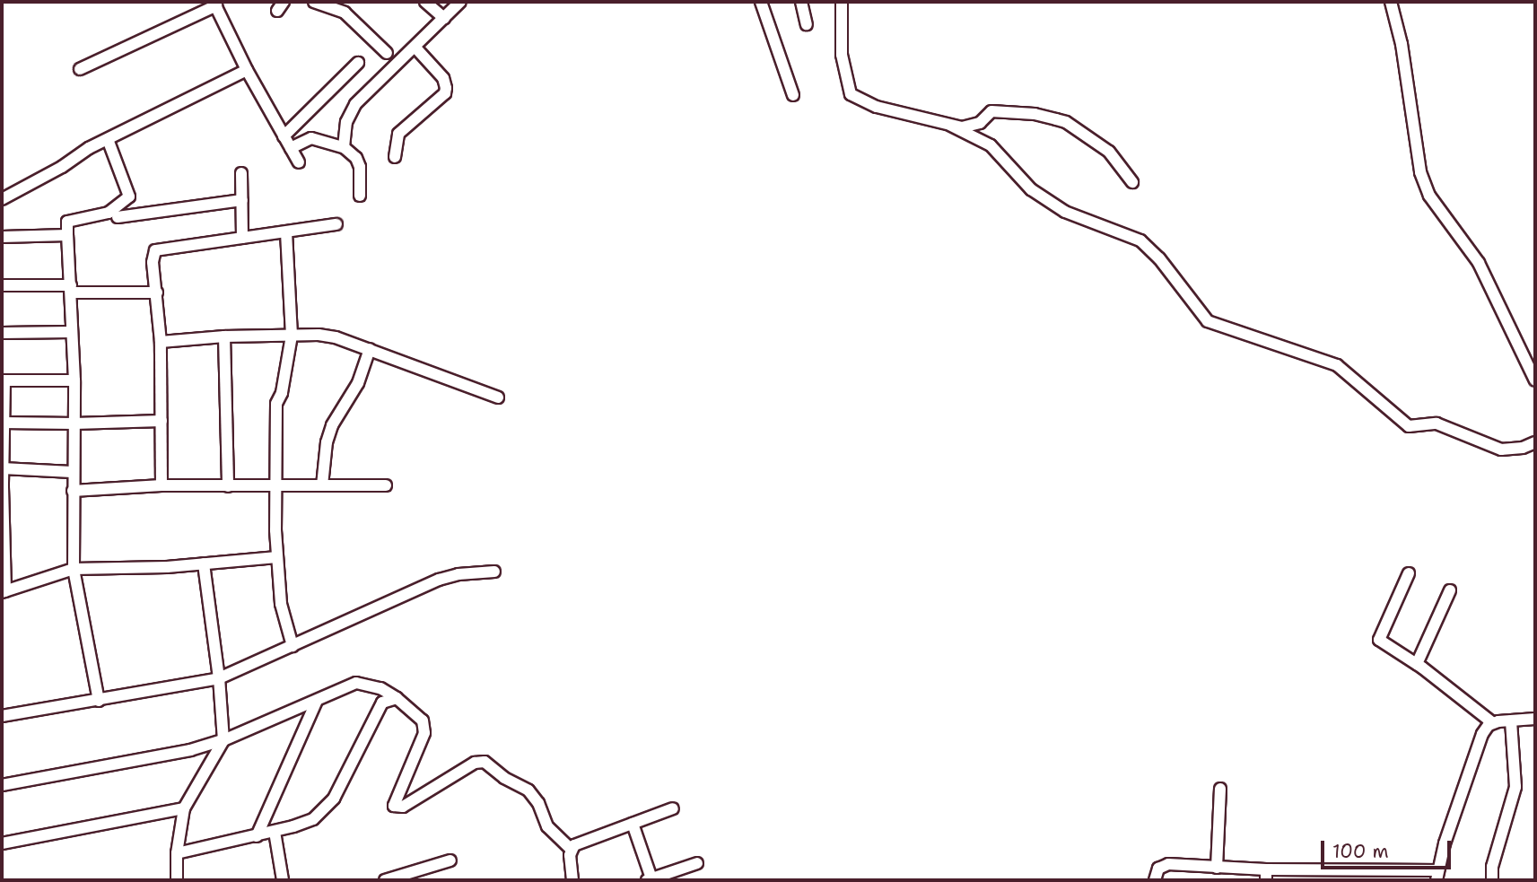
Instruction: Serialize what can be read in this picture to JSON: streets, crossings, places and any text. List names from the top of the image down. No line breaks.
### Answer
{"scale_bar":"100 m"}
